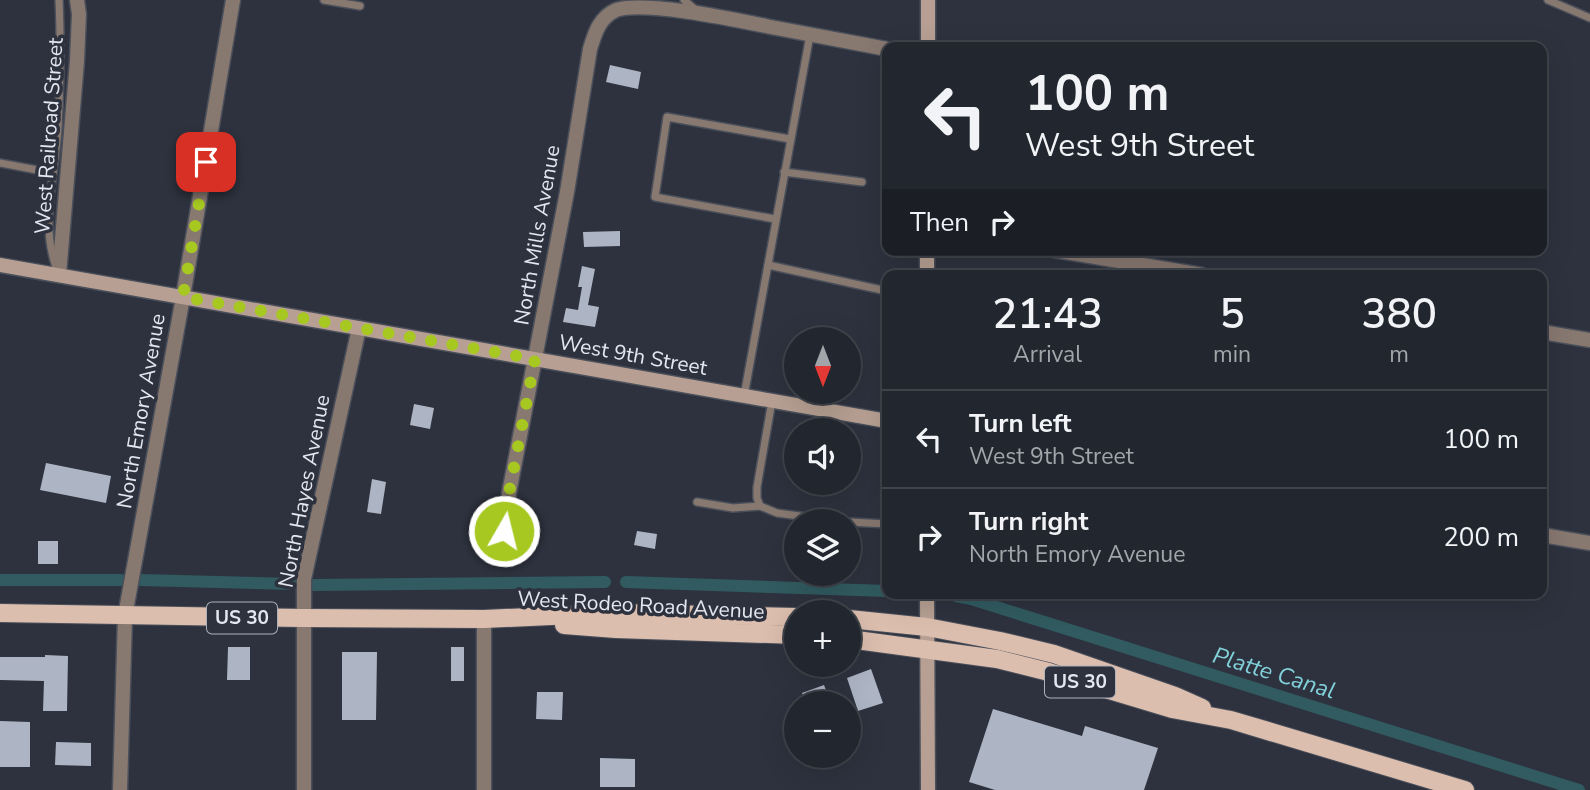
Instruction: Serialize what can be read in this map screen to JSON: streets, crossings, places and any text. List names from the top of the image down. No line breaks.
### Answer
{"streets":{"main road":["West Rodeo Road Avenue","US 30"],"street":["West Railroad Street","North Mills Avenue","West 9th Street","North Emory Avenue","North Hayes Avenue"]},"crossings":[["West Railroad Street","West 9th Street"],["North Mills Avenue","West 9th Street"],["West 9th Street","North Emory Avenue"],["West 9th Street","North Hayes Avenue"],["North Emory Avenue","West Rodeo Road Avenue"],["North Hayes Avenue","West Rodeo Road Avenue"]],"water":["Platte Canal"],"north":"bottom","page":{"turn":["100 m","West 9th Street"],"then":"Then","eta":["21:43","Arrival","5","min","380","m"],"map_buttons":["+","−"],"list":[{"name":"Turn left","note":"West 9th Street","value":"100 m"},{"name":"Turn right","note":"North Emory Avenue","value":"200 m"}]}}
